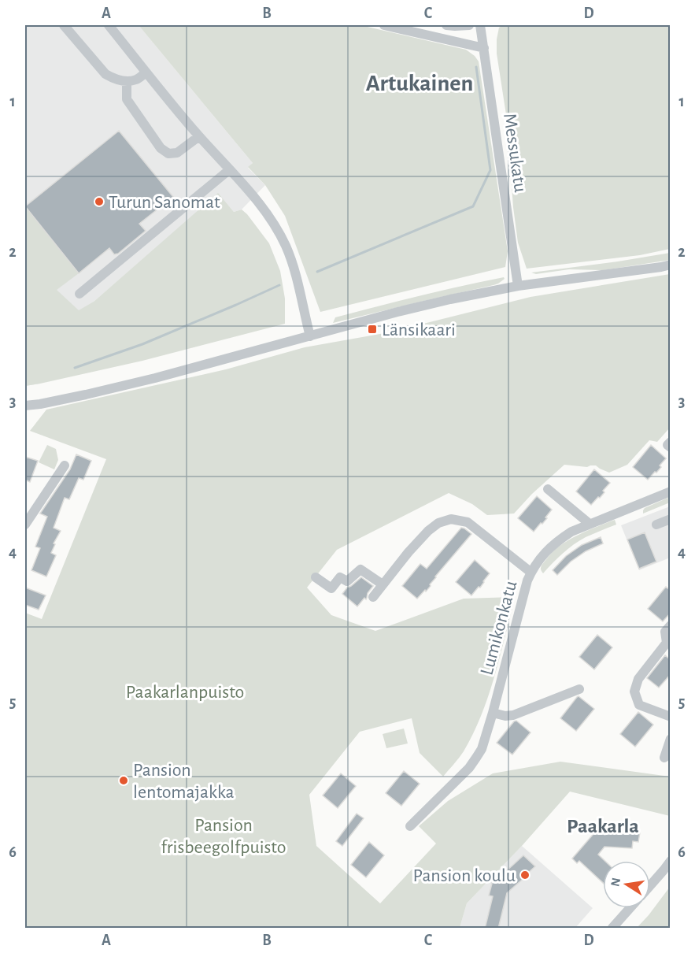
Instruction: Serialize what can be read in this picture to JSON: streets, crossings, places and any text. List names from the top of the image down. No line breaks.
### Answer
{"streets":{"street":["Messukatu","Lumikonkatu"]},"districts":["Artukainen","Paakarla"],"parks":["Paakarlanpuisto","Pansion frisbeegolfpuisto"],"places":{"other":["Turun Sanomat","Pansion lentomajakka","Pansion koulu"],"transit":["Länsikaari"]},"north":"left","grid":{"columns":["A","B","C","D"],"rows":["1","2","3","4","5","6"]}}
